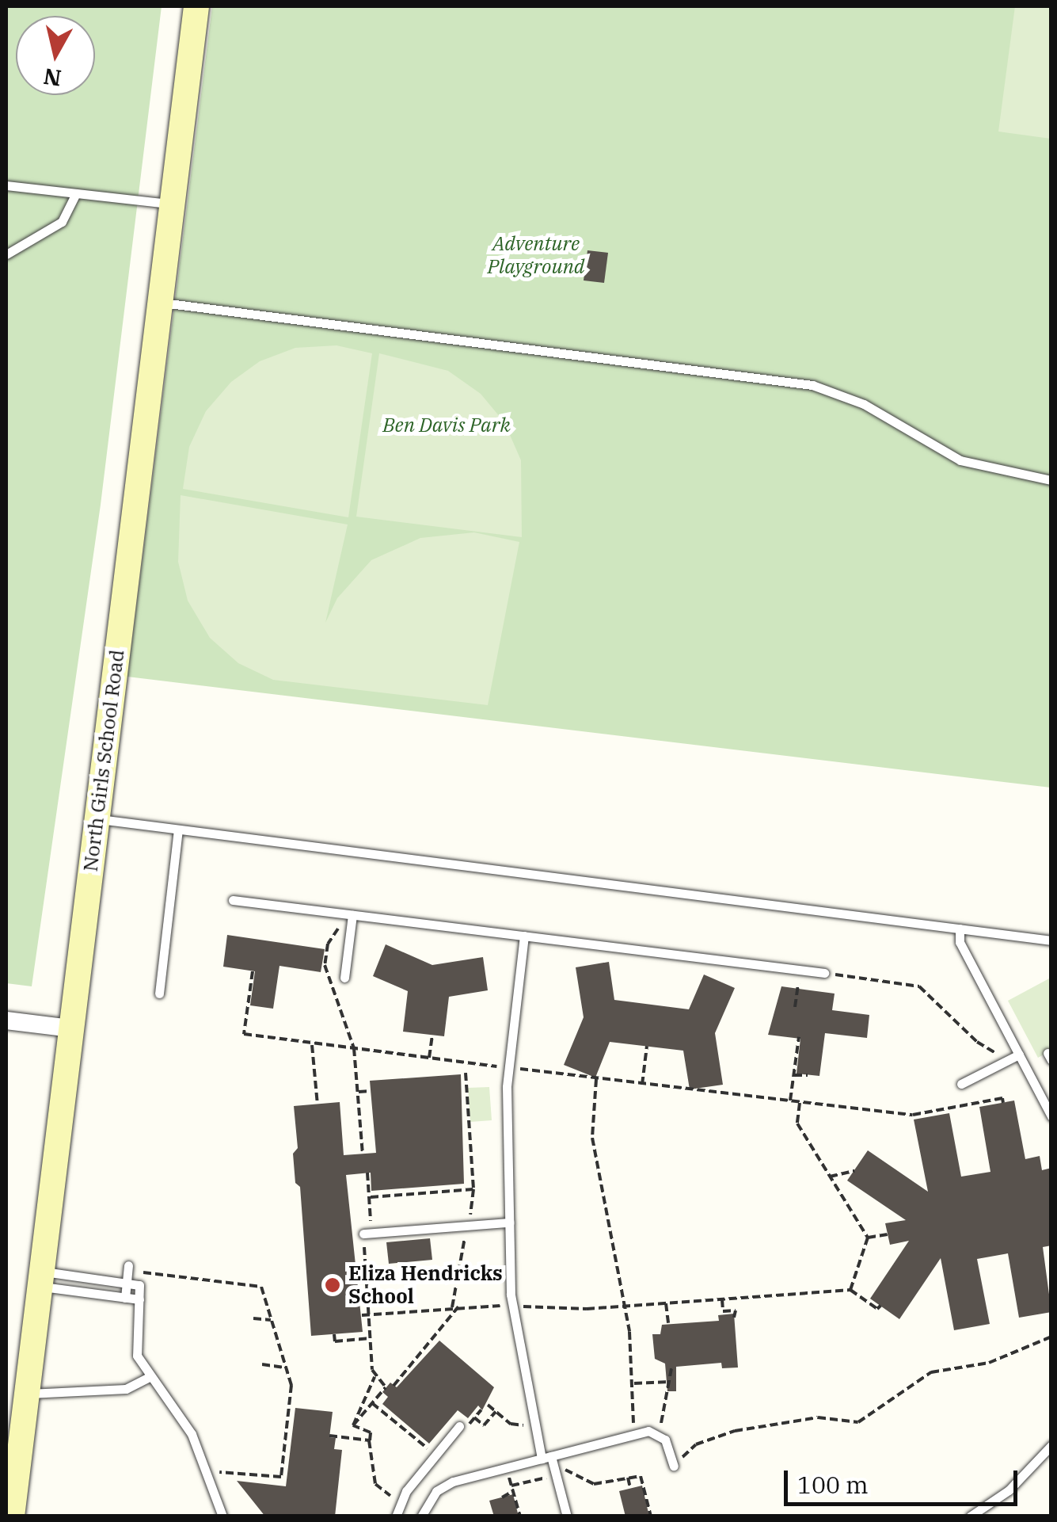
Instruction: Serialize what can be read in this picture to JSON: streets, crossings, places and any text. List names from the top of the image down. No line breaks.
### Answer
{"streets":{"main road":["North Girls School Road"]},"parks":["Adventure Playground","Ben Davis Park"],"places":["Eliza Hendricks School"],"scale_bar":"100 m","north":"bottom"}
